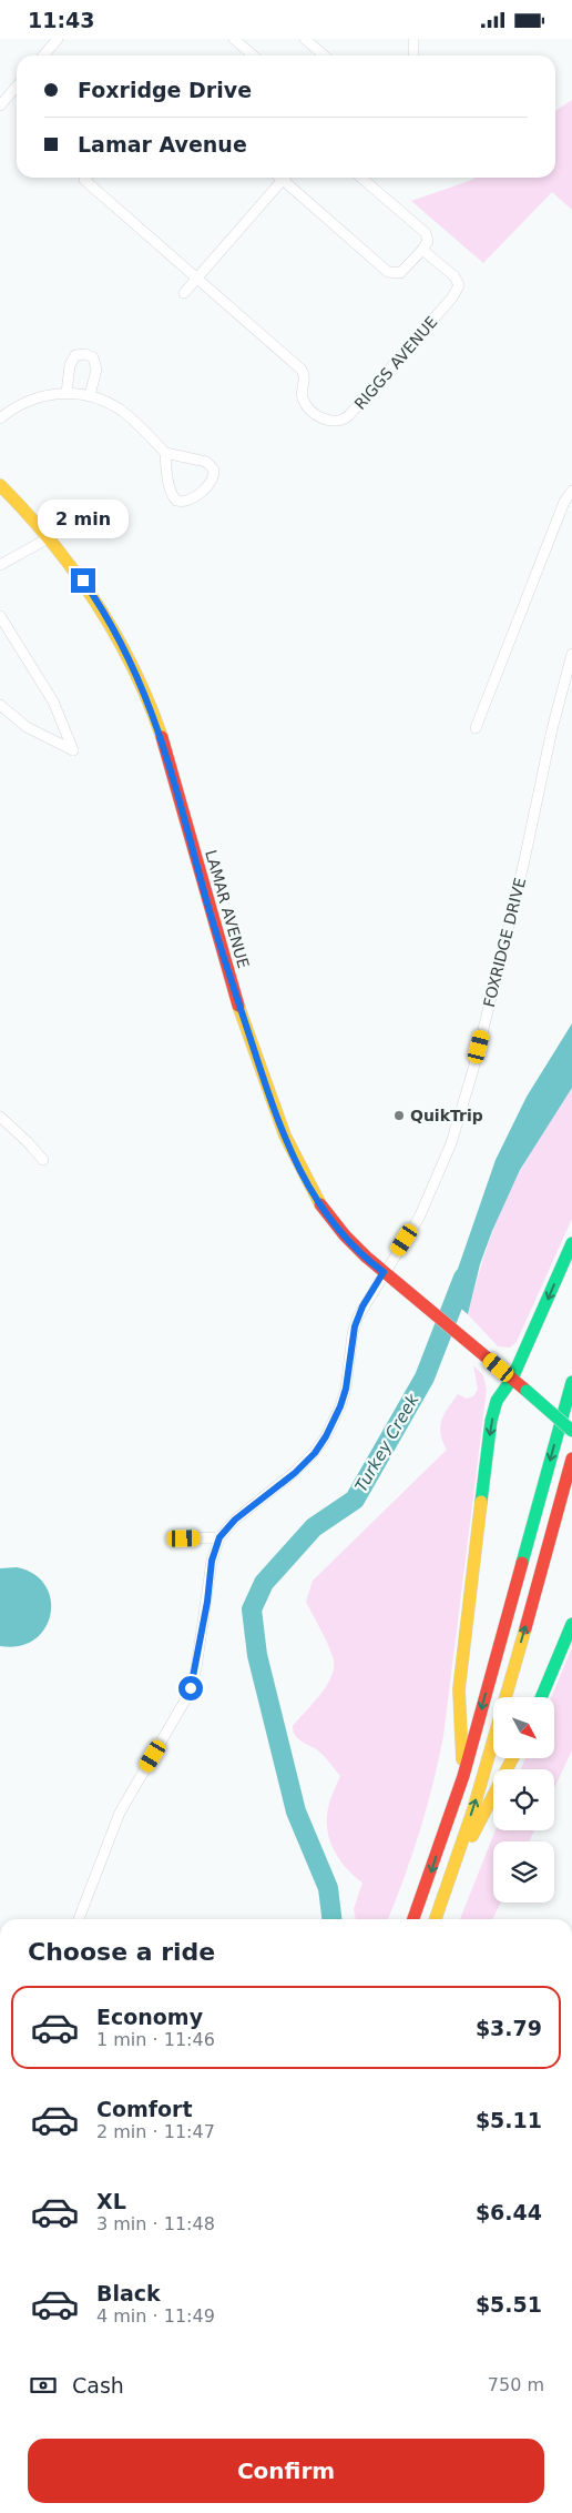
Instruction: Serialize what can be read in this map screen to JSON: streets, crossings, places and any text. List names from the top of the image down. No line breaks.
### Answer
{"streets":{"main road":["LAMAR AVENUE"],"street":["RIGGS AVENUE","FOXRIDGE DRIVE"]},"crossings":[["LAMAR AVENUE","FOXRIDGE DRIVE"]],"water":["Turkey Creek"],"places":["QuikTrip"],"north":"bottom right","page":{"status":"11:43","banner":["Foxridge Drive","Lamar Avenue"],"bubble":"2 min","heading":"Choose a ride","list":[{"name":"Economy","note":"1 min · 11:46","value":"$3.79"},{"name":"Comfort","note":"2 min · 11:47","value":"$5.11"},{"name":"XL","note":"3 min · 11:48","value":"$6.44"},{"name":"Black","note":"4 min · 11:49","value":"$5.51"}],"pay":["Cash","750 m"],"buttons":"Confirm"}}
